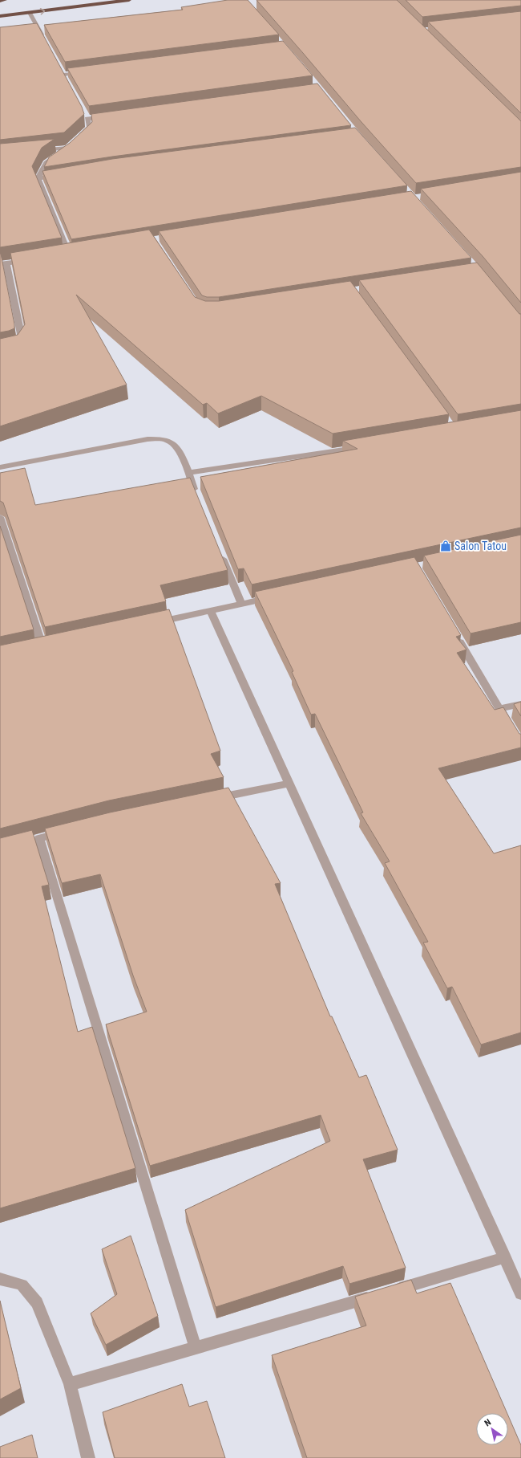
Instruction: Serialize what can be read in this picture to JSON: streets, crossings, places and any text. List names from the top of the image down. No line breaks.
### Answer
{"places":{"shop":["Salon Tatou"]},"north":"top left"}
